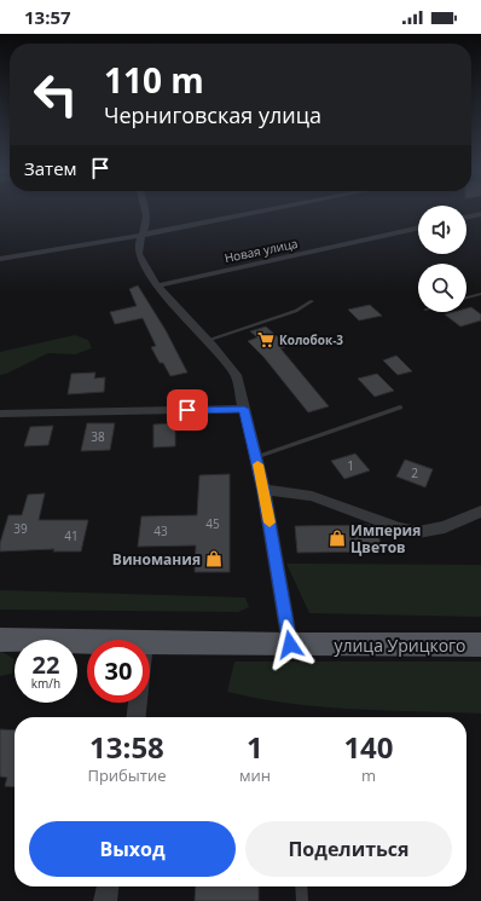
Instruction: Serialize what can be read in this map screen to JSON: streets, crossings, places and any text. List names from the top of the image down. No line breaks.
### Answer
{"streets":{"main road":["улица Урицкого"],"street":["Новая улица"]},"places":{"supermarket":["Колобок-3"],"shop":["Империя Цветов","Виномания"]},"house_numbers":["38","1","2","45","39","43","41"],"page":{"status":"13:57","turn":["110 m","Черниговская улица"],"then":"Затем","speed":"22 km/h","limit":"30","eta":["13:58","Прибытие","1","мин","140","m"],"buttons":["Выход","Поделиться"]}}
